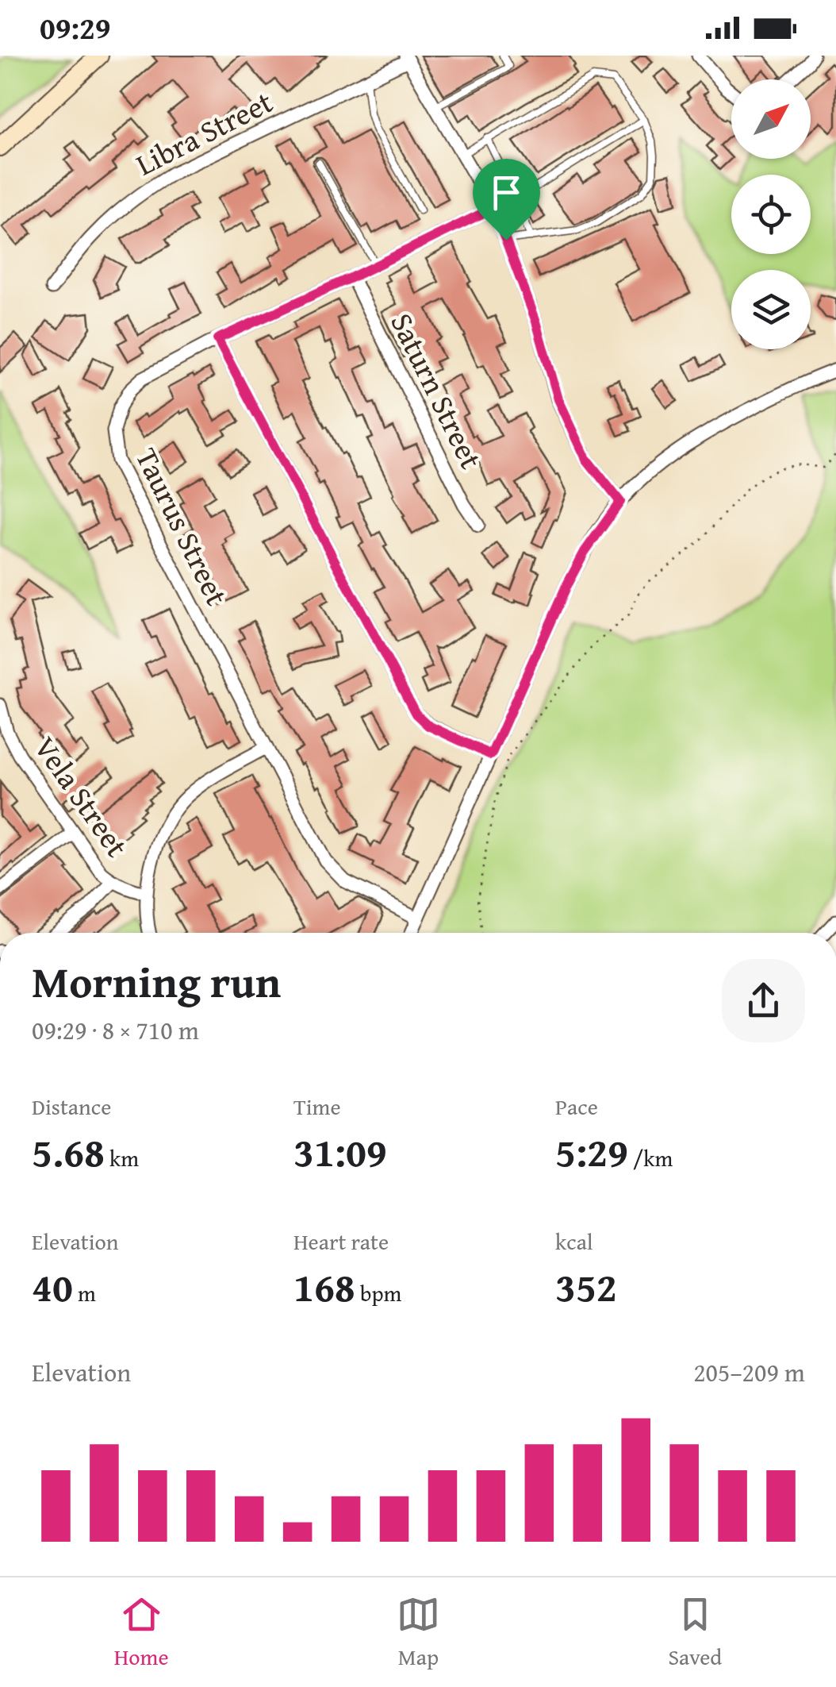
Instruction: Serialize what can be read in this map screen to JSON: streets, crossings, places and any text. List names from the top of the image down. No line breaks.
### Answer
{"streets":{"street":["Libra Street","Saturn Street","Taurus Street","Vela Street"]},"crossings":[["Saturn Street","Taurus Street"]],"north":"top right","page":{"status":"09:29","heading":["Morning run","09:29 · 8 × 710 m"],"stats":[["Distance","5.68 km"],["Time","31:09"],["Pace","5:29 /km"],["Elevation","40 m"],["Heart rate","168 bpm"],["kcal","352"]],"chart":["Elevation","205–209 m"],"tabs":["Home","Map","Saved"]}}
